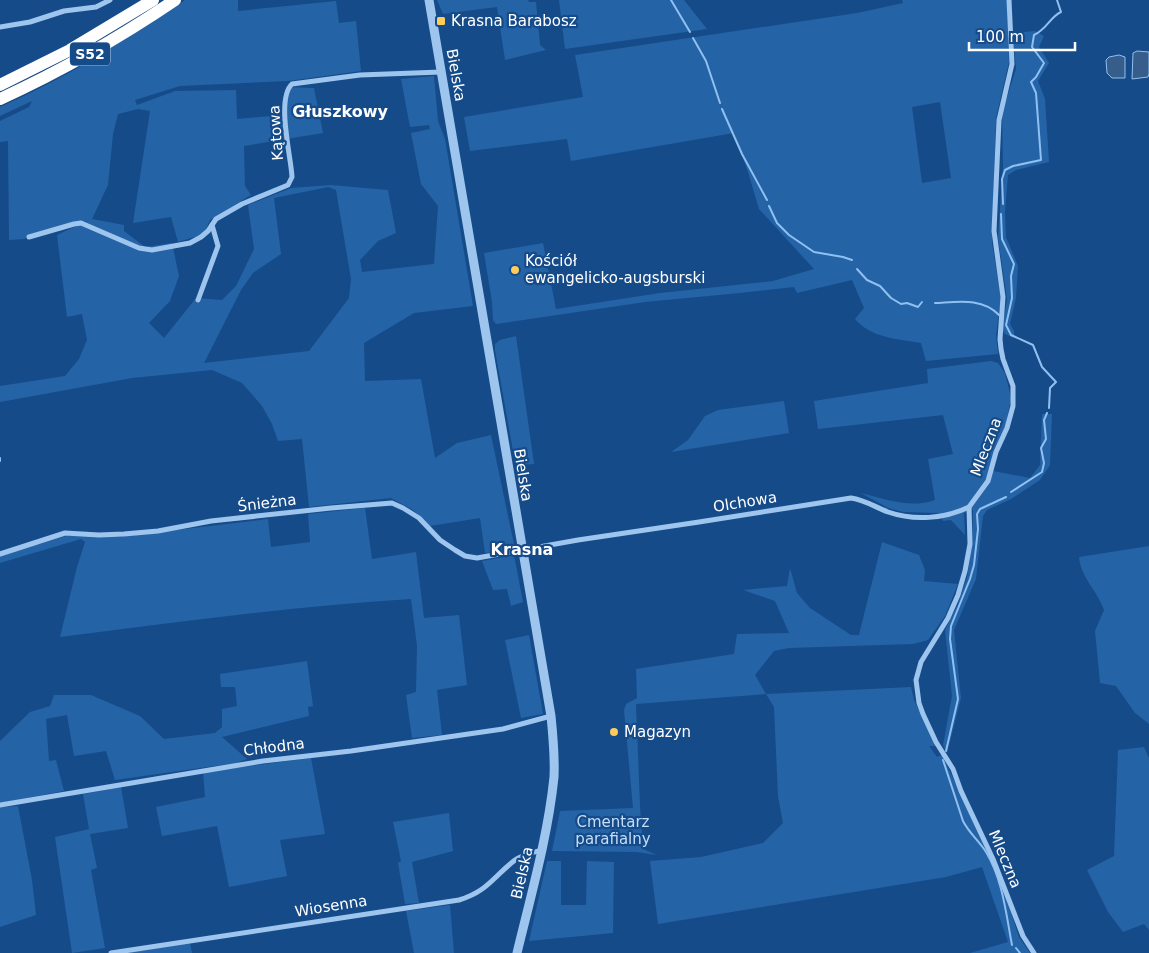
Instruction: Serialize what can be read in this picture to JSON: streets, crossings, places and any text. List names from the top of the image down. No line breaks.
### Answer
{"streets":{"highway":["S52"],"street":["Bielska","Kątowa","Mleczna","Olchowa","Śnieżna","Chłodna","Wiosenna"]},"crossings":[["Bielska","Kątowa"],["Bielska","Olchowa"],["Bielska","Śnieżna"],["Bielska","Chłodna"],["Bielska","Wiosenna"],["Mleczna","Olchowa"],["Olchowa","Śnieżna"]],"districts":["Głuszkowy","Krasna"],"parks":["Cmentarz parafialny"],"places":{"transit":["Krasna Barabosz"],"other":["Kościół ewangelicko-augsburski","Magazyn"]},"scale_bar":"100 m"}
